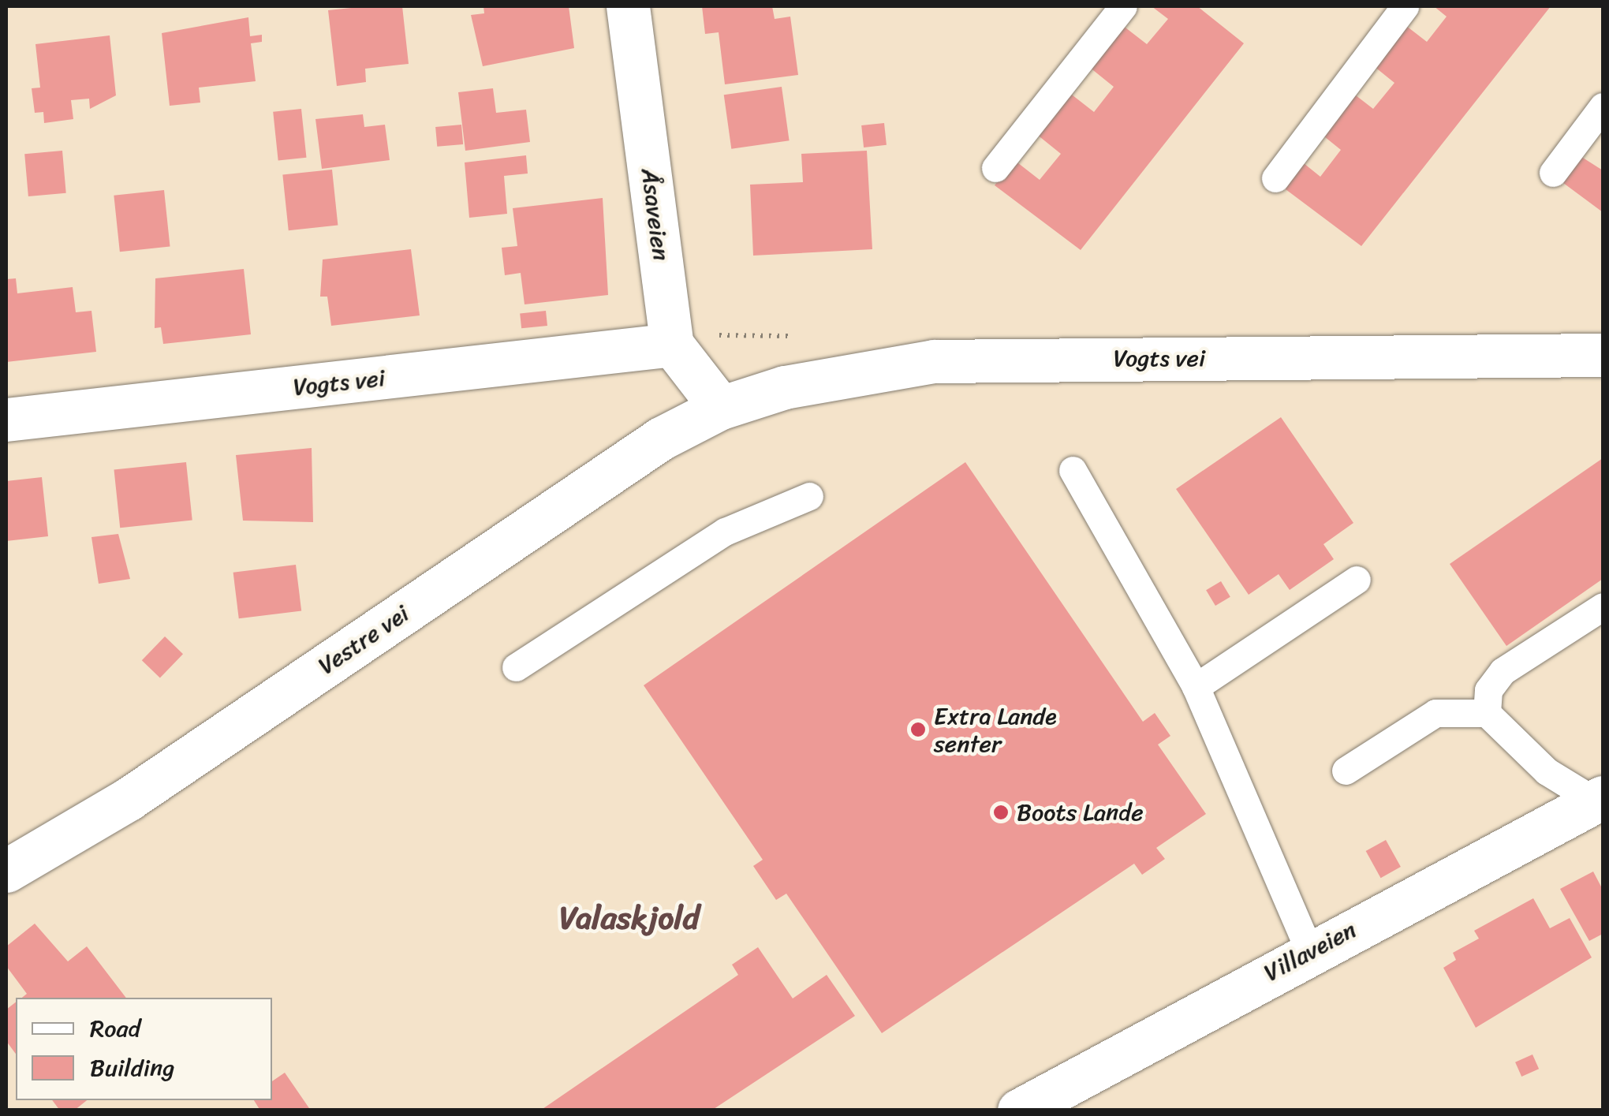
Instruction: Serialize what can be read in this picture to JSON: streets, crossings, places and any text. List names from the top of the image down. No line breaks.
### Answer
{"streets":{"street":["Åsaveien","Vogts vei","Vestre vei","Villaveien"]},"crossings":[["Åsaveien","Vogts vei"],["Vogts vei","Vestre vei"]],"districts":["Valaskjold"],"places":["Extra Lande senter","Boots Lande"],"legend":["Road","Building"]}
